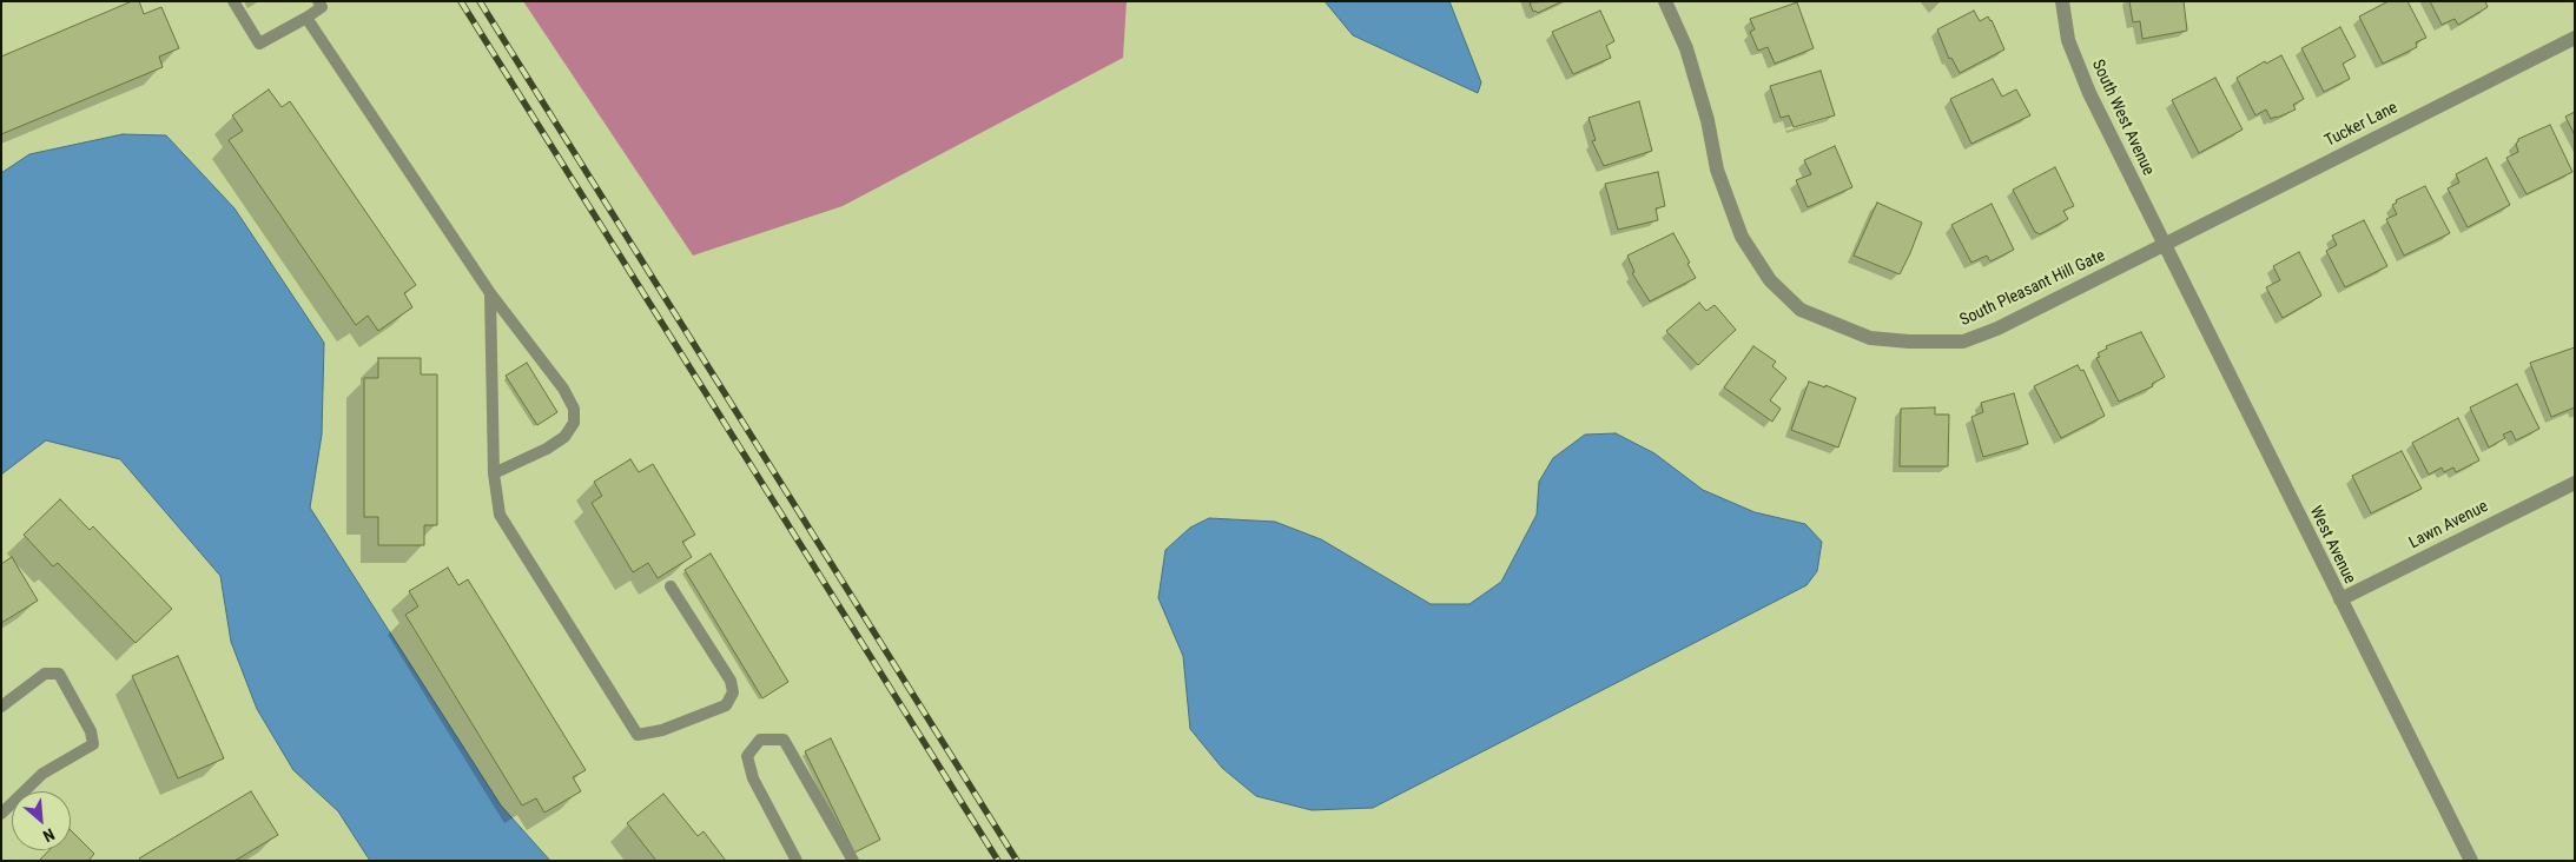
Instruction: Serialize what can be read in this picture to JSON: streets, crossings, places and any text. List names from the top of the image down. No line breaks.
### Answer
{"streets":{"street":["South West Avenue","Tucker Lane","South Pleasant Hill Gate","Lawn Avenue","West Avenue"]},"crossings":[["South West Avenue","Tucker Lane"],["South West Avenue","South Pleasant Hill Gate"],["South West Avenue","West Avenue"],["Tucker Lane","South Pleasant Hill Gate"],["Tucker Lane","West Avenue"],["South Pleasant Hill Gate","West Avenue"],["Lawn Avenue","West Avenue"]],"north":"bottom right"}
